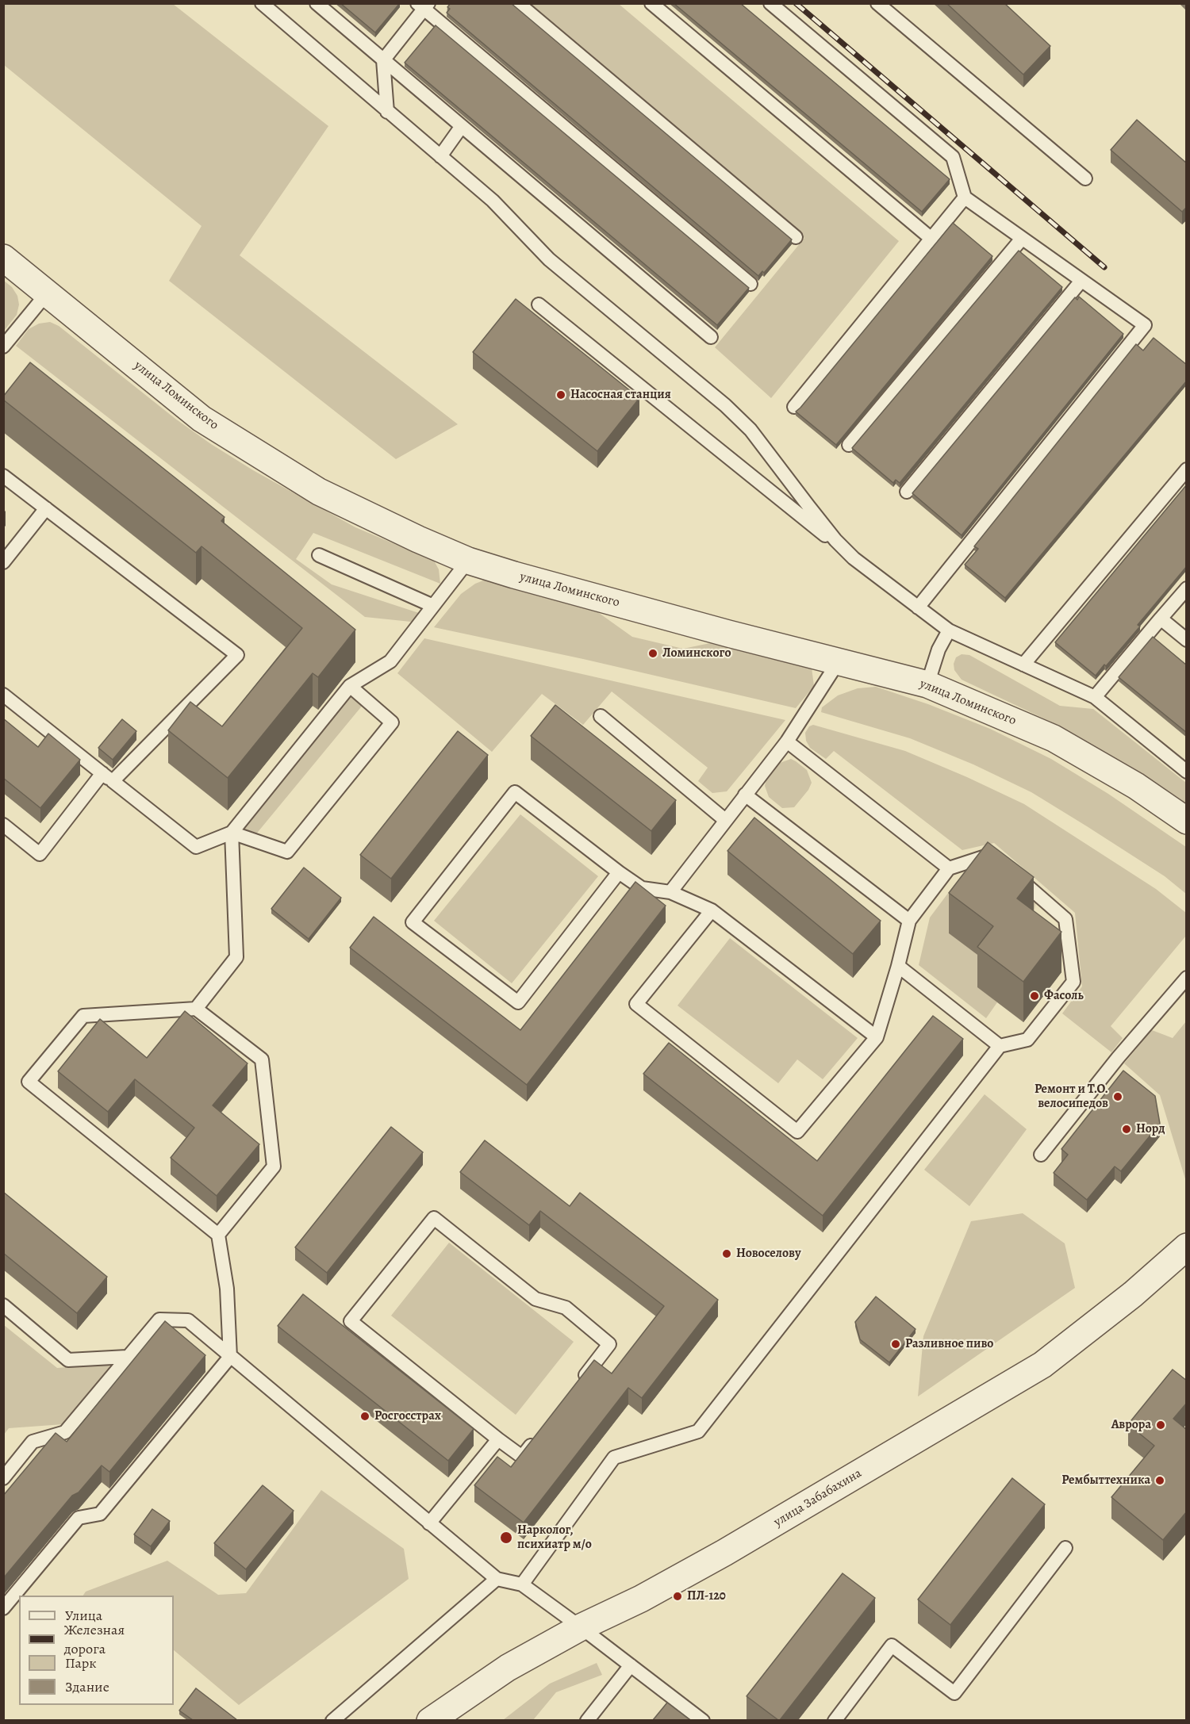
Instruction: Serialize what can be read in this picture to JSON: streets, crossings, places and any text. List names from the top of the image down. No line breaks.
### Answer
{"streets":{"street":["улица Ломинского","улица Забабахина"]},"places":["Насосная станция","Ломинского","Фасоль","Ремонт и Т.О. велосипедов","Норд","Новоселову","Разливное пиво","Росгосстрах","Аврора","Рембыттехника","Нарколог, психиатр м/о","ПЛ-120"],"legend":["Улица","Железная дорога","Парк","Здание"]}
